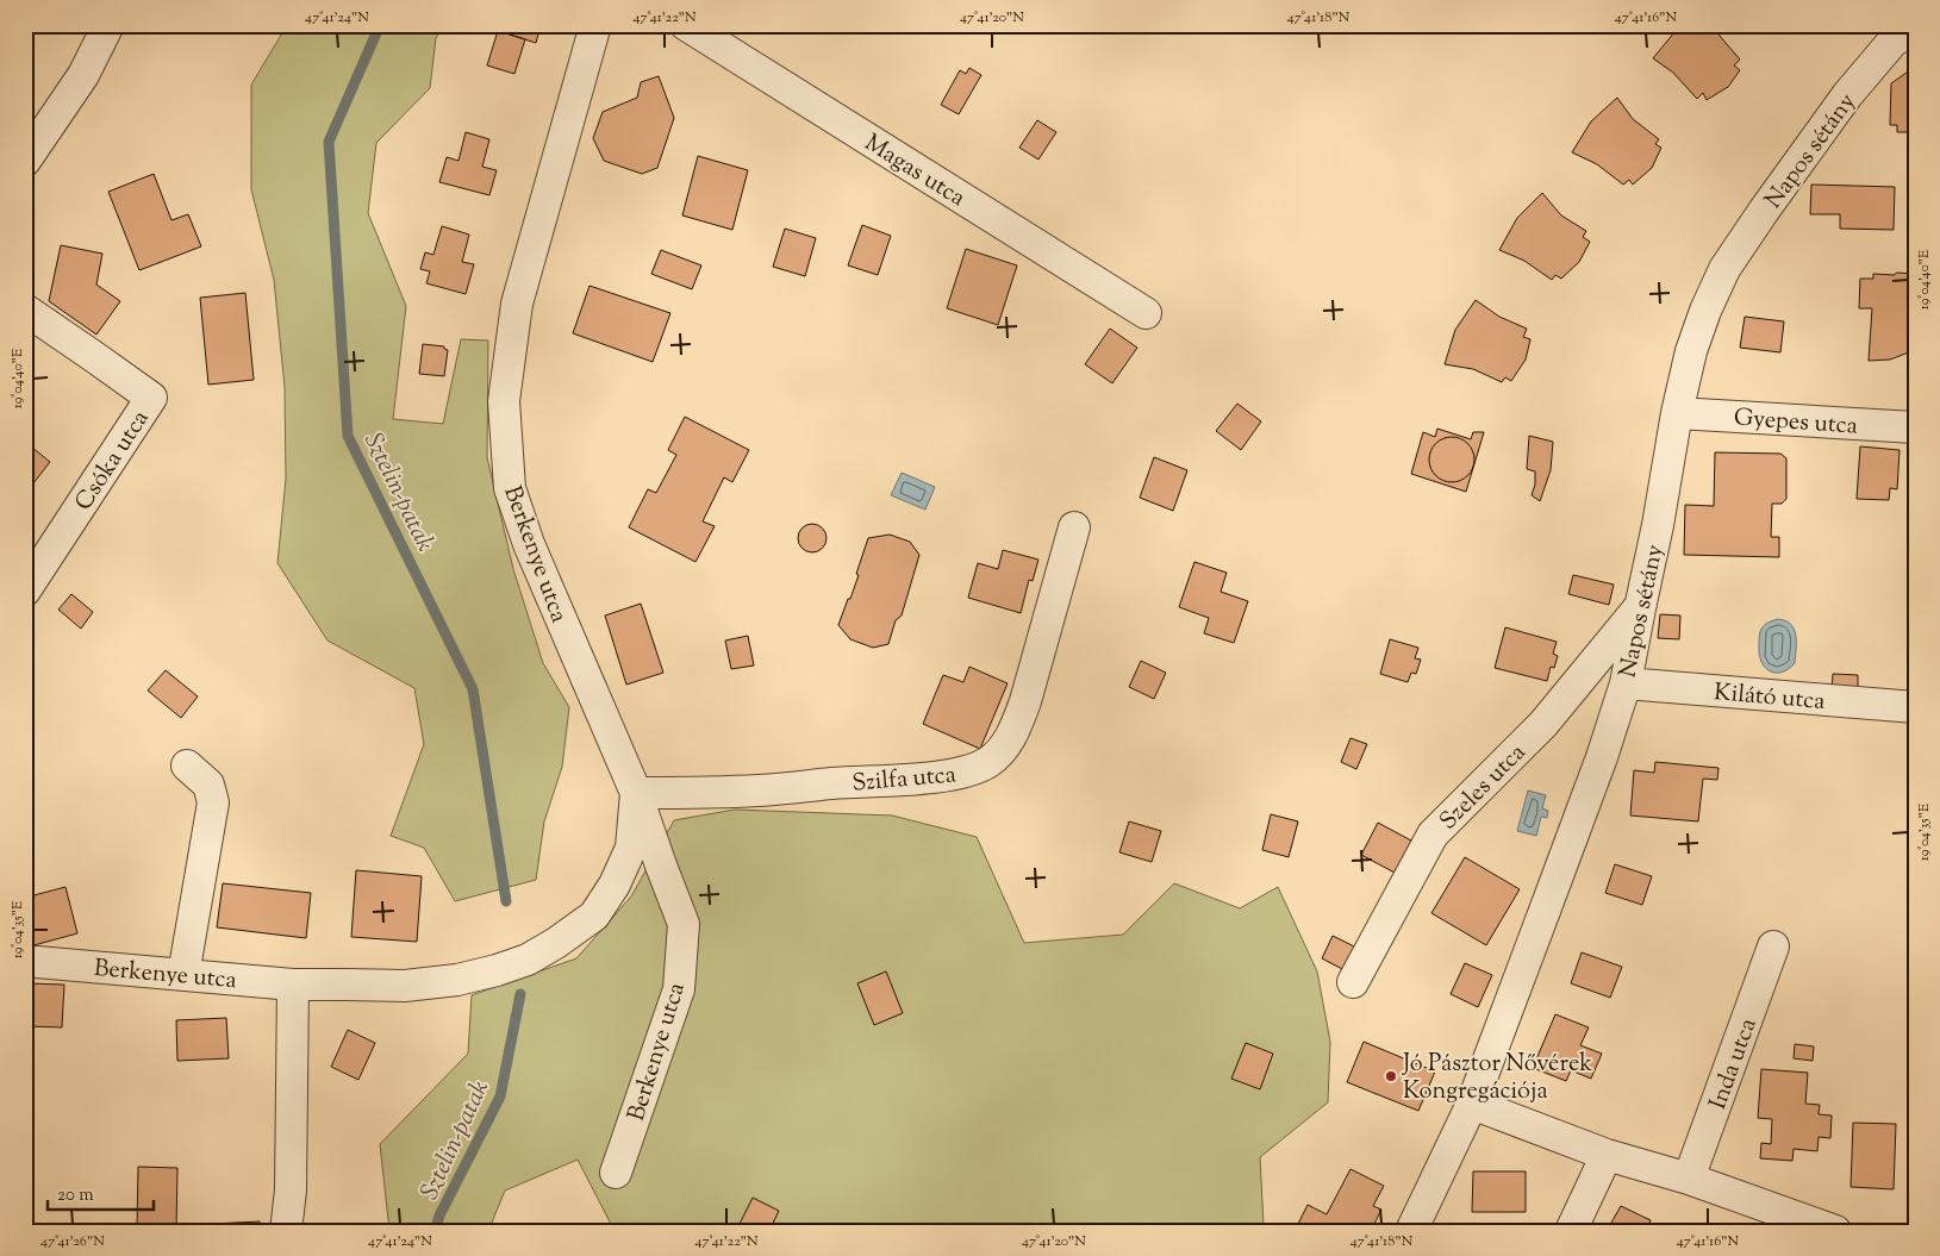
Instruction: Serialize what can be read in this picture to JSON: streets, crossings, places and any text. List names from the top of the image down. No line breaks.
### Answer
{"streets":{"street":["Napos sétány","Magas utca","Gyepes utca","Csóka utca","Berkenye utca","Kilátó utca","Szilfa utca","Szeles utca","Inda utca"]},"crossings":[["Napos sétány","Gyepes utca"],["Napos sétány","Kilátó utca"],["Napos sétány","Szeles utca"],["Berkenye utca","Szilfa utca"]],"water":["Sztelin-patak"],"places":["Jó Pásztor Nővérek Kongregációja"],"scale_bar":"20 m","coordinates":["47°41'24\"N","47°41'22\"N","47°41'20\"N","47°41'18\"N","47°41'16\"N","19°04'40\"E","19°04'35\"E","47°41'26\"N"]}
